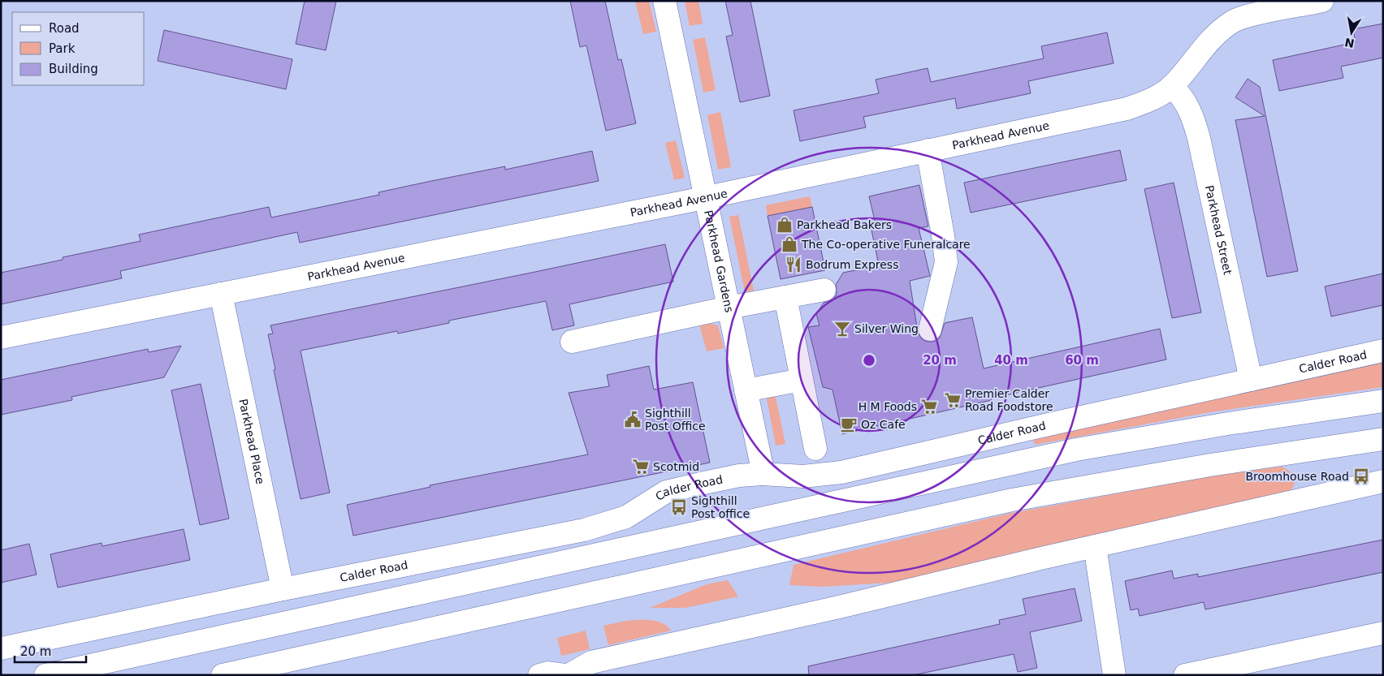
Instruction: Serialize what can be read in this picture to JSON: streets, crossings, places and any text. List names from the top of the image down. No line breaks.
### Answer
{"streets":{"street":["Parkhead Avenue","Parkhead Street","Parkhead Gardens","Calder Road","Parkhead Place"]},"crossings":[["Parkhead Avenue","Parkhead Street"],["Parkhead Avenue","Parkhead Gardens"],["Parkhead Avenue","Parkhead Place"],["Parkhead Street","Calder Road"],["Parkhead Gardens","Calder Road"],["Calder Road","Parkhead Place"]],"places":{"shop":["Parkhead Bakers","The Co-operative Funeralcare"],"restaurant":["Bodrum Express"],"bar":["Silver Wing"],"supermarket":["Premier Calder Road Foodstore","H M Foods","Scotmid"],"public building":["Sighthill Post Office"],"cafe":["Oz Cafe"],"bus stop":["Broomhouse Road","Sighthill Post office"]},"legend":["Road","Park","Building"],"scale_bar":"20 m","north":"bottom","rings":["20 m","40 m","60 m"]}
